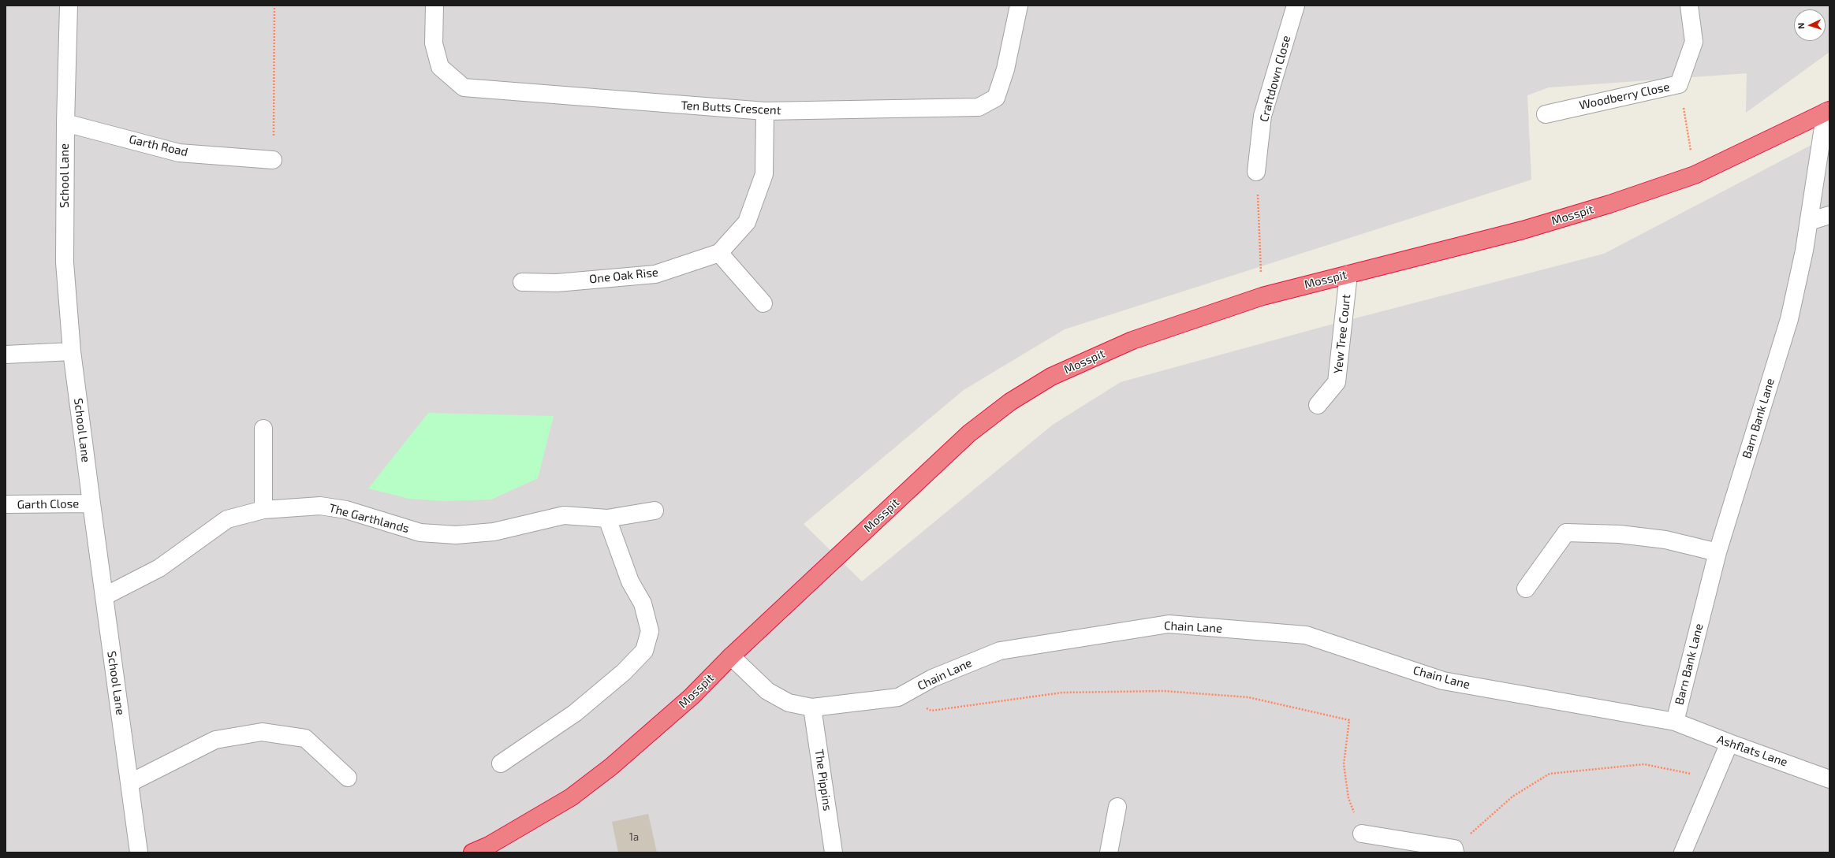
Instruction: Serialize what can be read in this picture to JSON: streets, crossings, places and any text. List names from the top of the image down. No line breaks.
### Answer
{"streets":{"highway":["Mosspit"],"street":["Craftdown Close","Woodberry Close","Ten Butts Crescent","Garth Road","School Lane","One Oak Rise","Yew Tree Court","Barn Bank Lane","Garth Close","The Garthlands","Chain Lane","Ashflats Lane","The Pippins"]},"crossings":[["Ten Butts Crescent","One Oak Rise"],["Garth Road","School Lane"],["School Lane","Garth Close"],["School Lane","The Garthlands"],["Mosspit","Yew Tree Court"],["Mosspit","Barn Bank Lane"],["Mosspit","Chain Lane"],["Barn Bank Lane","Chain Lane"],["Barn Bank Lane","Ashflats Lane"],["Chain Lane","Ashflats Lane"],["Chain Lane","The Pippins"]],"house_numbers":["1a"],"north":"left"}
